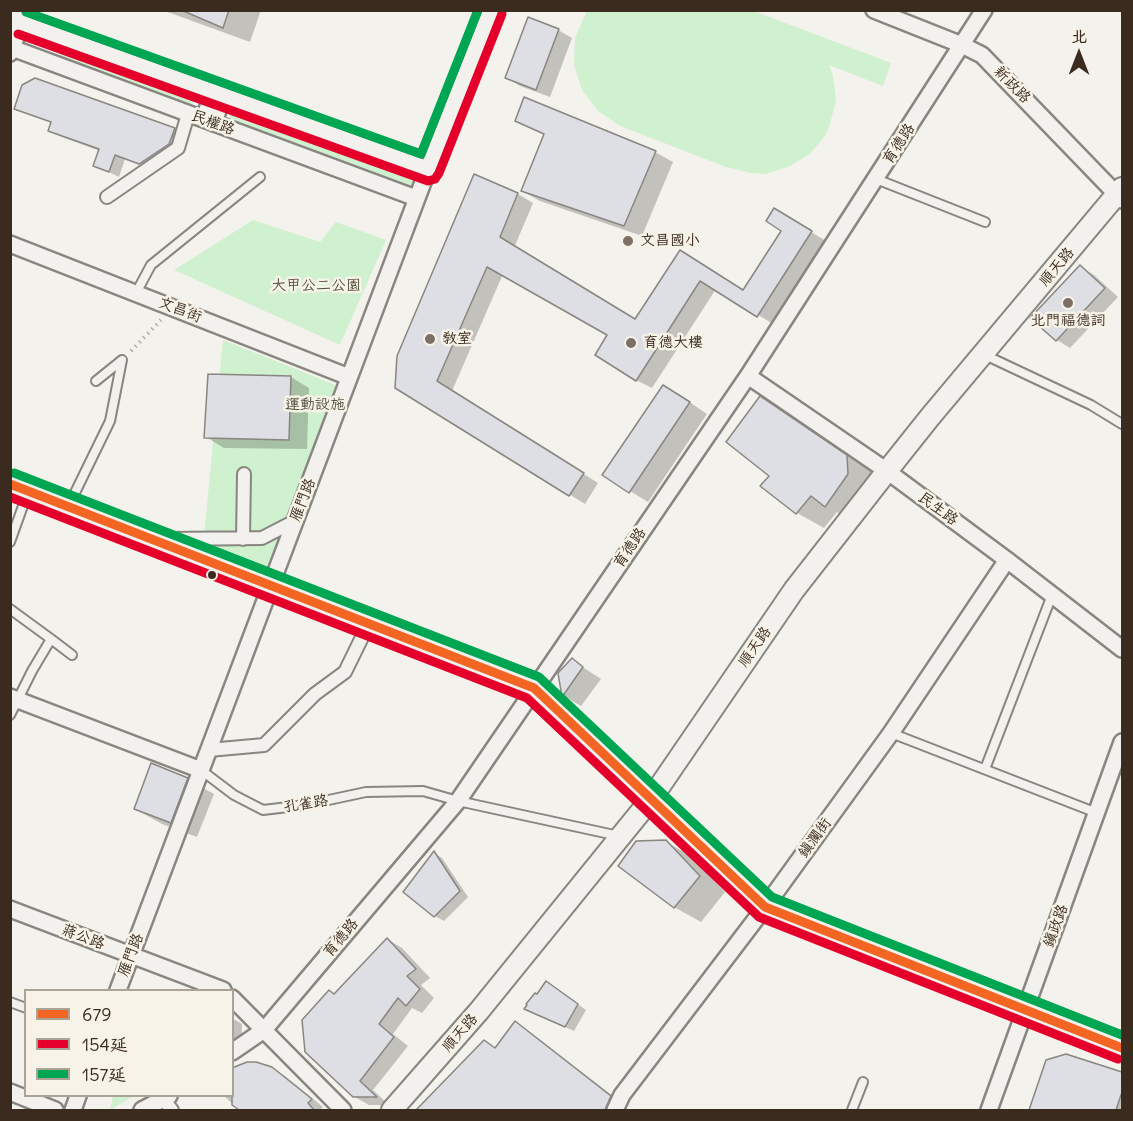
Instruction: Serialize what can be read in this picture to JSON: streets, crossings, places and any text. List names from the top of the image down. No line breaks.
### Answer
{"streets":{"street":["新政路","民權路","育德路","順天路","文昌街","雁門路","民生路","孔雀路","鎮瀾街","鎮政路","蔣公路"]},"crossings":[["新政路","育德路"],["新政路","順天路"],["民權路","雁門路"],["育德路","民生路"],["育德路","孔雀路"],["順天路","民生路"],["順天路","孔雀路"],["文昌街","雁門路"],["雁門路","孔雀路"],["雁門路","蔣公路"],["民生路","鎮瀾街"]],"parks":["大甲公二公園","運動設施"],"places":["文昌國小","北門福德詞","教室","育德大樓"],"lines":["transit line 157延","transit line 154延","transit line 679"],"legend":["679","154延","157延"],"north":"top"}
